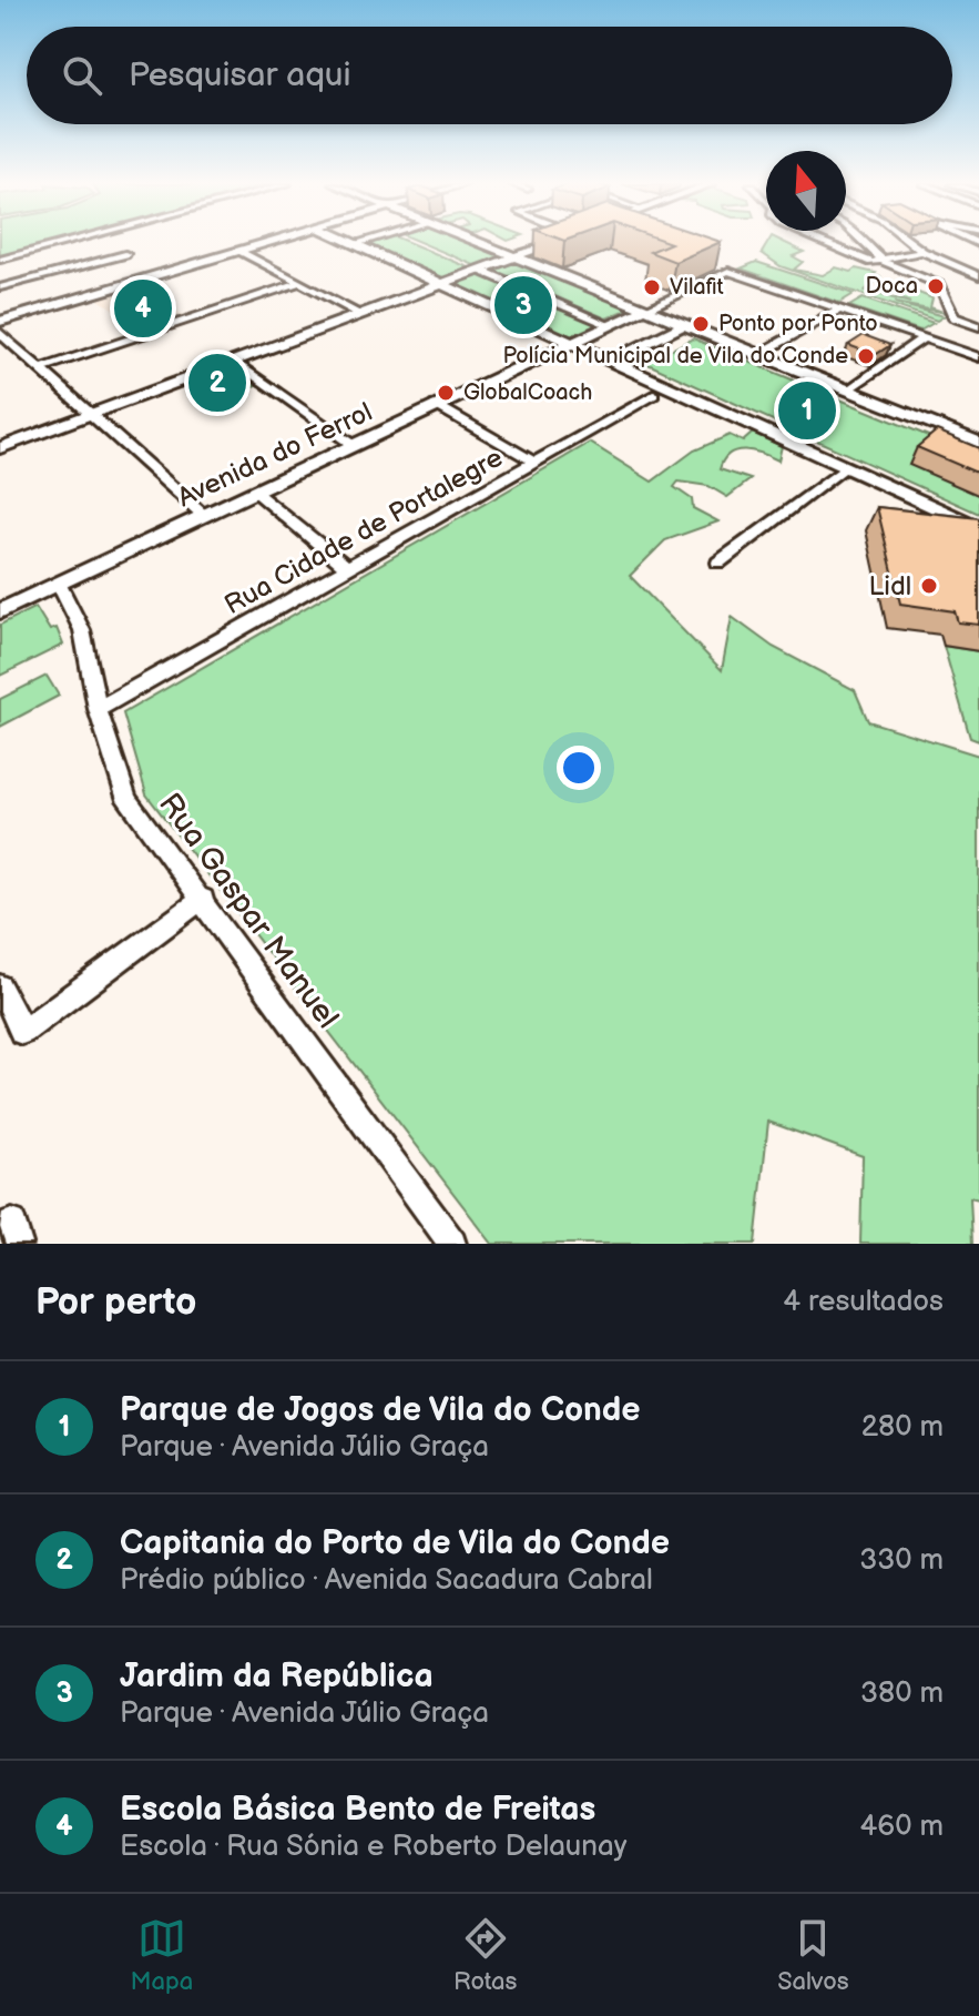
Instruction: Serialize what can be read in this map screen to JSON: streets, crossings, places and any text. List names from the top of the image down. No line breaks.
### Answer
{"streets":{"street":["Avenida do Ferrol","Rua Cidade de Portalegre","Rua Gaspar Manuel"]},"crossings":[["Avenida do Ferrol","Rua Gaspar Manuel"],["Rua Cidade de Portalegre","Rua Gaspar Manuel"]],"places":["Doca","Vilafit","Ponto por Ponto","Polícia Municipal de Vila do Conde","GlobalCoach","Lidl"],"north":"top","page":{"search":"Pesquisar aqui","pins":["3","4","2","1"],"heading":["Por perto","4 resultados"],"list":[{"mark":"1","name":"Parque de Jogos de Vila do Conde","note":"Parque · Avenida Júlio Graça","value":"280 m"},{"mark":"2","name":"Capitania do Porto de Vila do Conde","note":"Prédio público · Avenida Sacadura Cabral","value":"330 m"},{"mark":"3","name":"Jardim da República","note":"Parque · Avenida Júlio Graça","value":"380 m"},{"mark":"4","name":"Escola Básica Bento de Freitas","note":"Escola · Rua Sónia e Roberto Delaunay","value":"460 m"}],"nav":["Mapa","Rotas","Salvos"]}}
